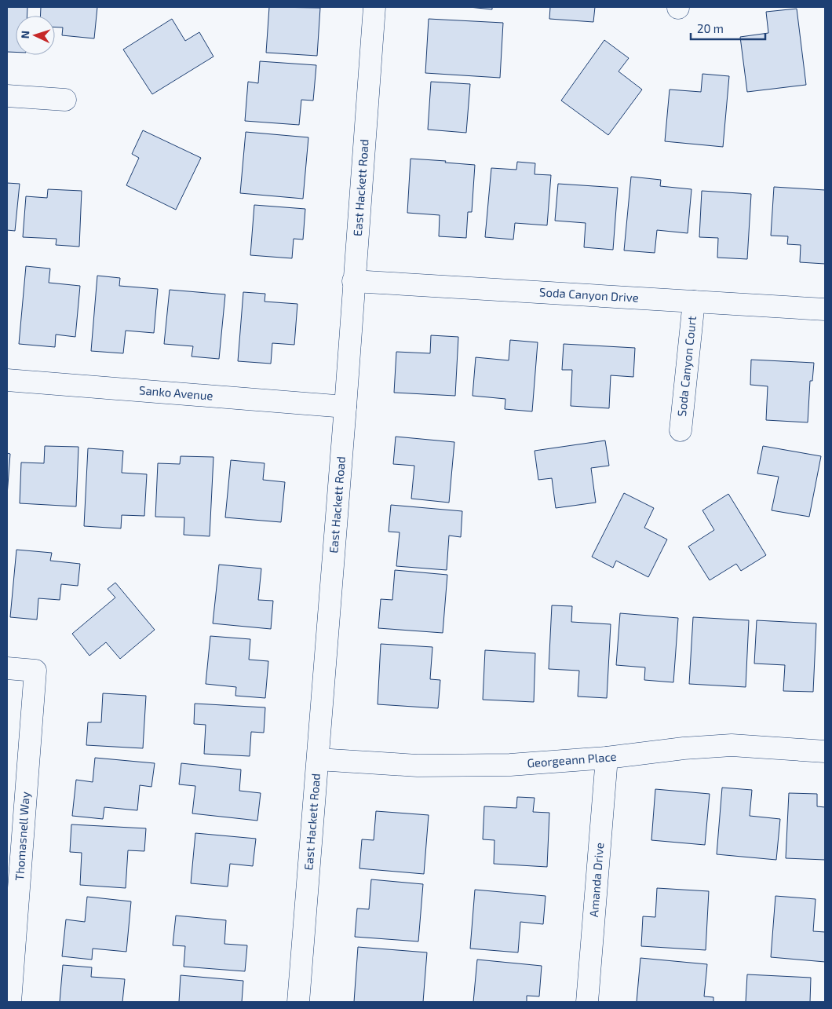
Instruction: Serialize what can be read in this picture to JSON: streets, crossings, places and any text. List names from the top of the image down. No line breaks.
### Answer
{"streets":{"street":["East Hackett Road","Soda Canyon Drive","Soda Canyon Court","Sanko Avenue","Georgeann Place","Thomasnell Way","Amanda Drive"]},"crossings":[["East Hackett Road","Soda Canyon Drive"],["East Hackett Road","Sanko Avenue"],["East Hackett Road","Georgeann Place"],["Soda Canyon Drive","Soda Canyon Court"],["Georgeann Place","Amanda Drive"]],"scale_bar":"20 m","north":"left"}
